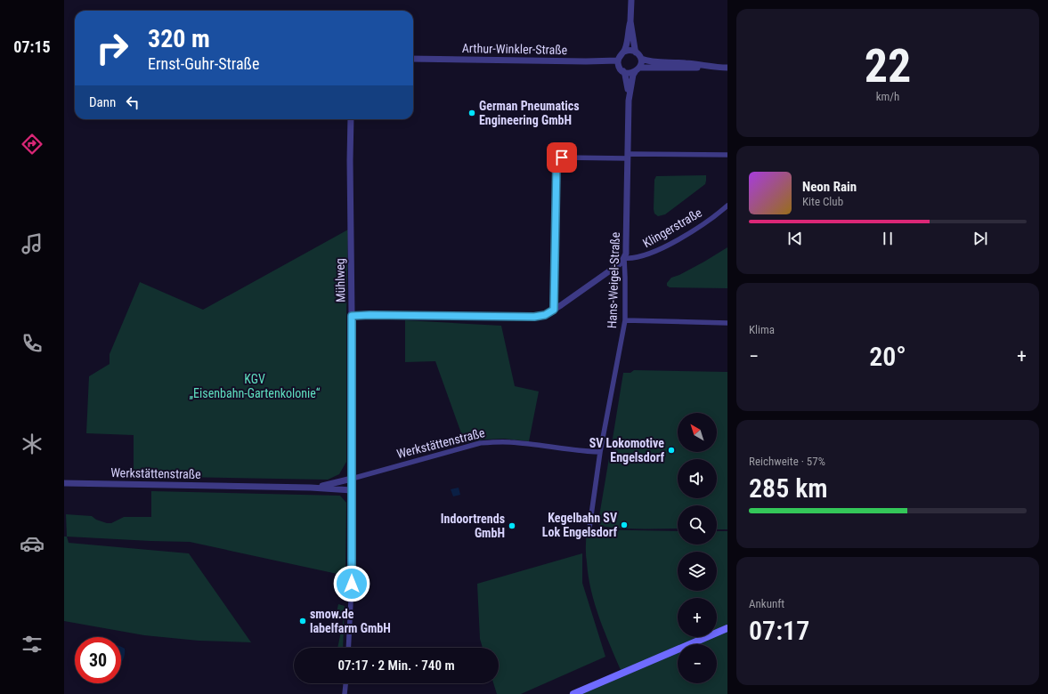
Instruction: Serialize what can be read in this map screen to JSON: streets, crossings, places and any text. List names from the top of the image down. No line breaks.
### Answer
{"streets":{"street":["Arthur-Winkler-Straße","Klingerstraße","Mühlweg","Hans-Weigel-Straße","Werkstättenstraße"]},"crossings":[["Arthur-Winkler-Straße","Hans-Weigel-Straße"],["Klingerstraße","Hans-Weigel-Straße"],["Mühlweg","Werkstättenstraße"],["Hans-Weigel-Straße","Werkstättenstraße"]],"parks":["KGV „Eisenbahn-Gartenkolonie“"],"places":["German Pneumatics Engineering GmbH","SV Lokomotive Engelsdorf","Kegelbahn SV Lok Engelsdorf","Indoortrends GmbH","smow.de labelfarm GmbH"],"north":"top left","page":{"tabs":"07:15","tile":[["22","km/h"],"Klima",["Reichweite · 57%","285 km"],["Ankunft","07:17"]],"turn":["320 m","Ernst-Guhr-Straße"],"then":"Dann","song":["Neon Rain","Kite Club"],"heat":["−","20°","+"],"map_buttons":["+","−"],"limit":"30","trip":"07:17 · 2 Min. · 740 m"}}
